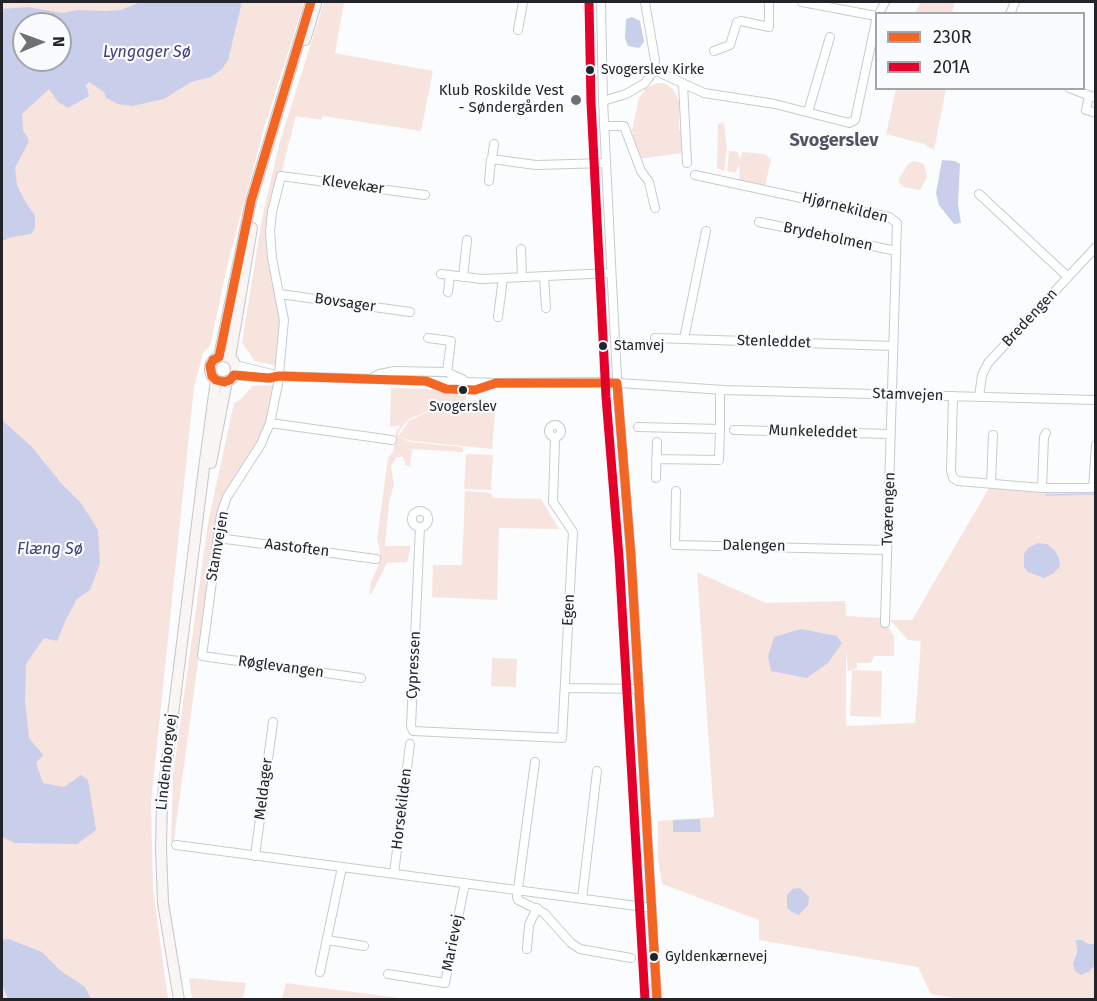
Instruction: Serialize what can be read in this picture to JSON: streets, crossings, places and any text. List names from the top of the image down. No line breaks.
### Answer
{"streets":{"main road":["Lindenborgvej"],"street":["Klevekær","Hjørnekilden","Brydeholmen","Bovsager","Bredengen","Stenleddet","Stamvejen","Munkeleddet","Tværengen","Dalengen","Aastoften","Egen","Cypressen","Røglevangen","Meldager","Horsekilden","Marievej"]},"crossings":[["Klevekær","Stamvejen"],["Hjørnekilden","Brydeholmen"],["Hjørnekilden","Stenleddet"],["Hjørnekilden","Stamvejen"],["Hjørnekilden","Tværengen"],["Bovsager","Stamvejen"],["Bredengen","Stamvejen"],["Stamvejen","Tværengen"],["Stamvejen","Aastoften"],["Stamvejen","Røglevangen"],["Stamvejen","Lindenborgvej"],["Munkeleddet","Tværengen"],["Tværengen","Dalengen"],["Egen","Cypressen"]],"districts":["Svogerslev"],"water":["Lyngager Sø","Flæng Sø"],"places":["Svogerslev Kirke","Klub Roskilde Vest - Søndergården","Stamvej","Svogerslev","Gyldenkærnevej"],"lines":["transit line 230R","transit line 201A"],"legend":["230R","201A"],"north":"right"}
